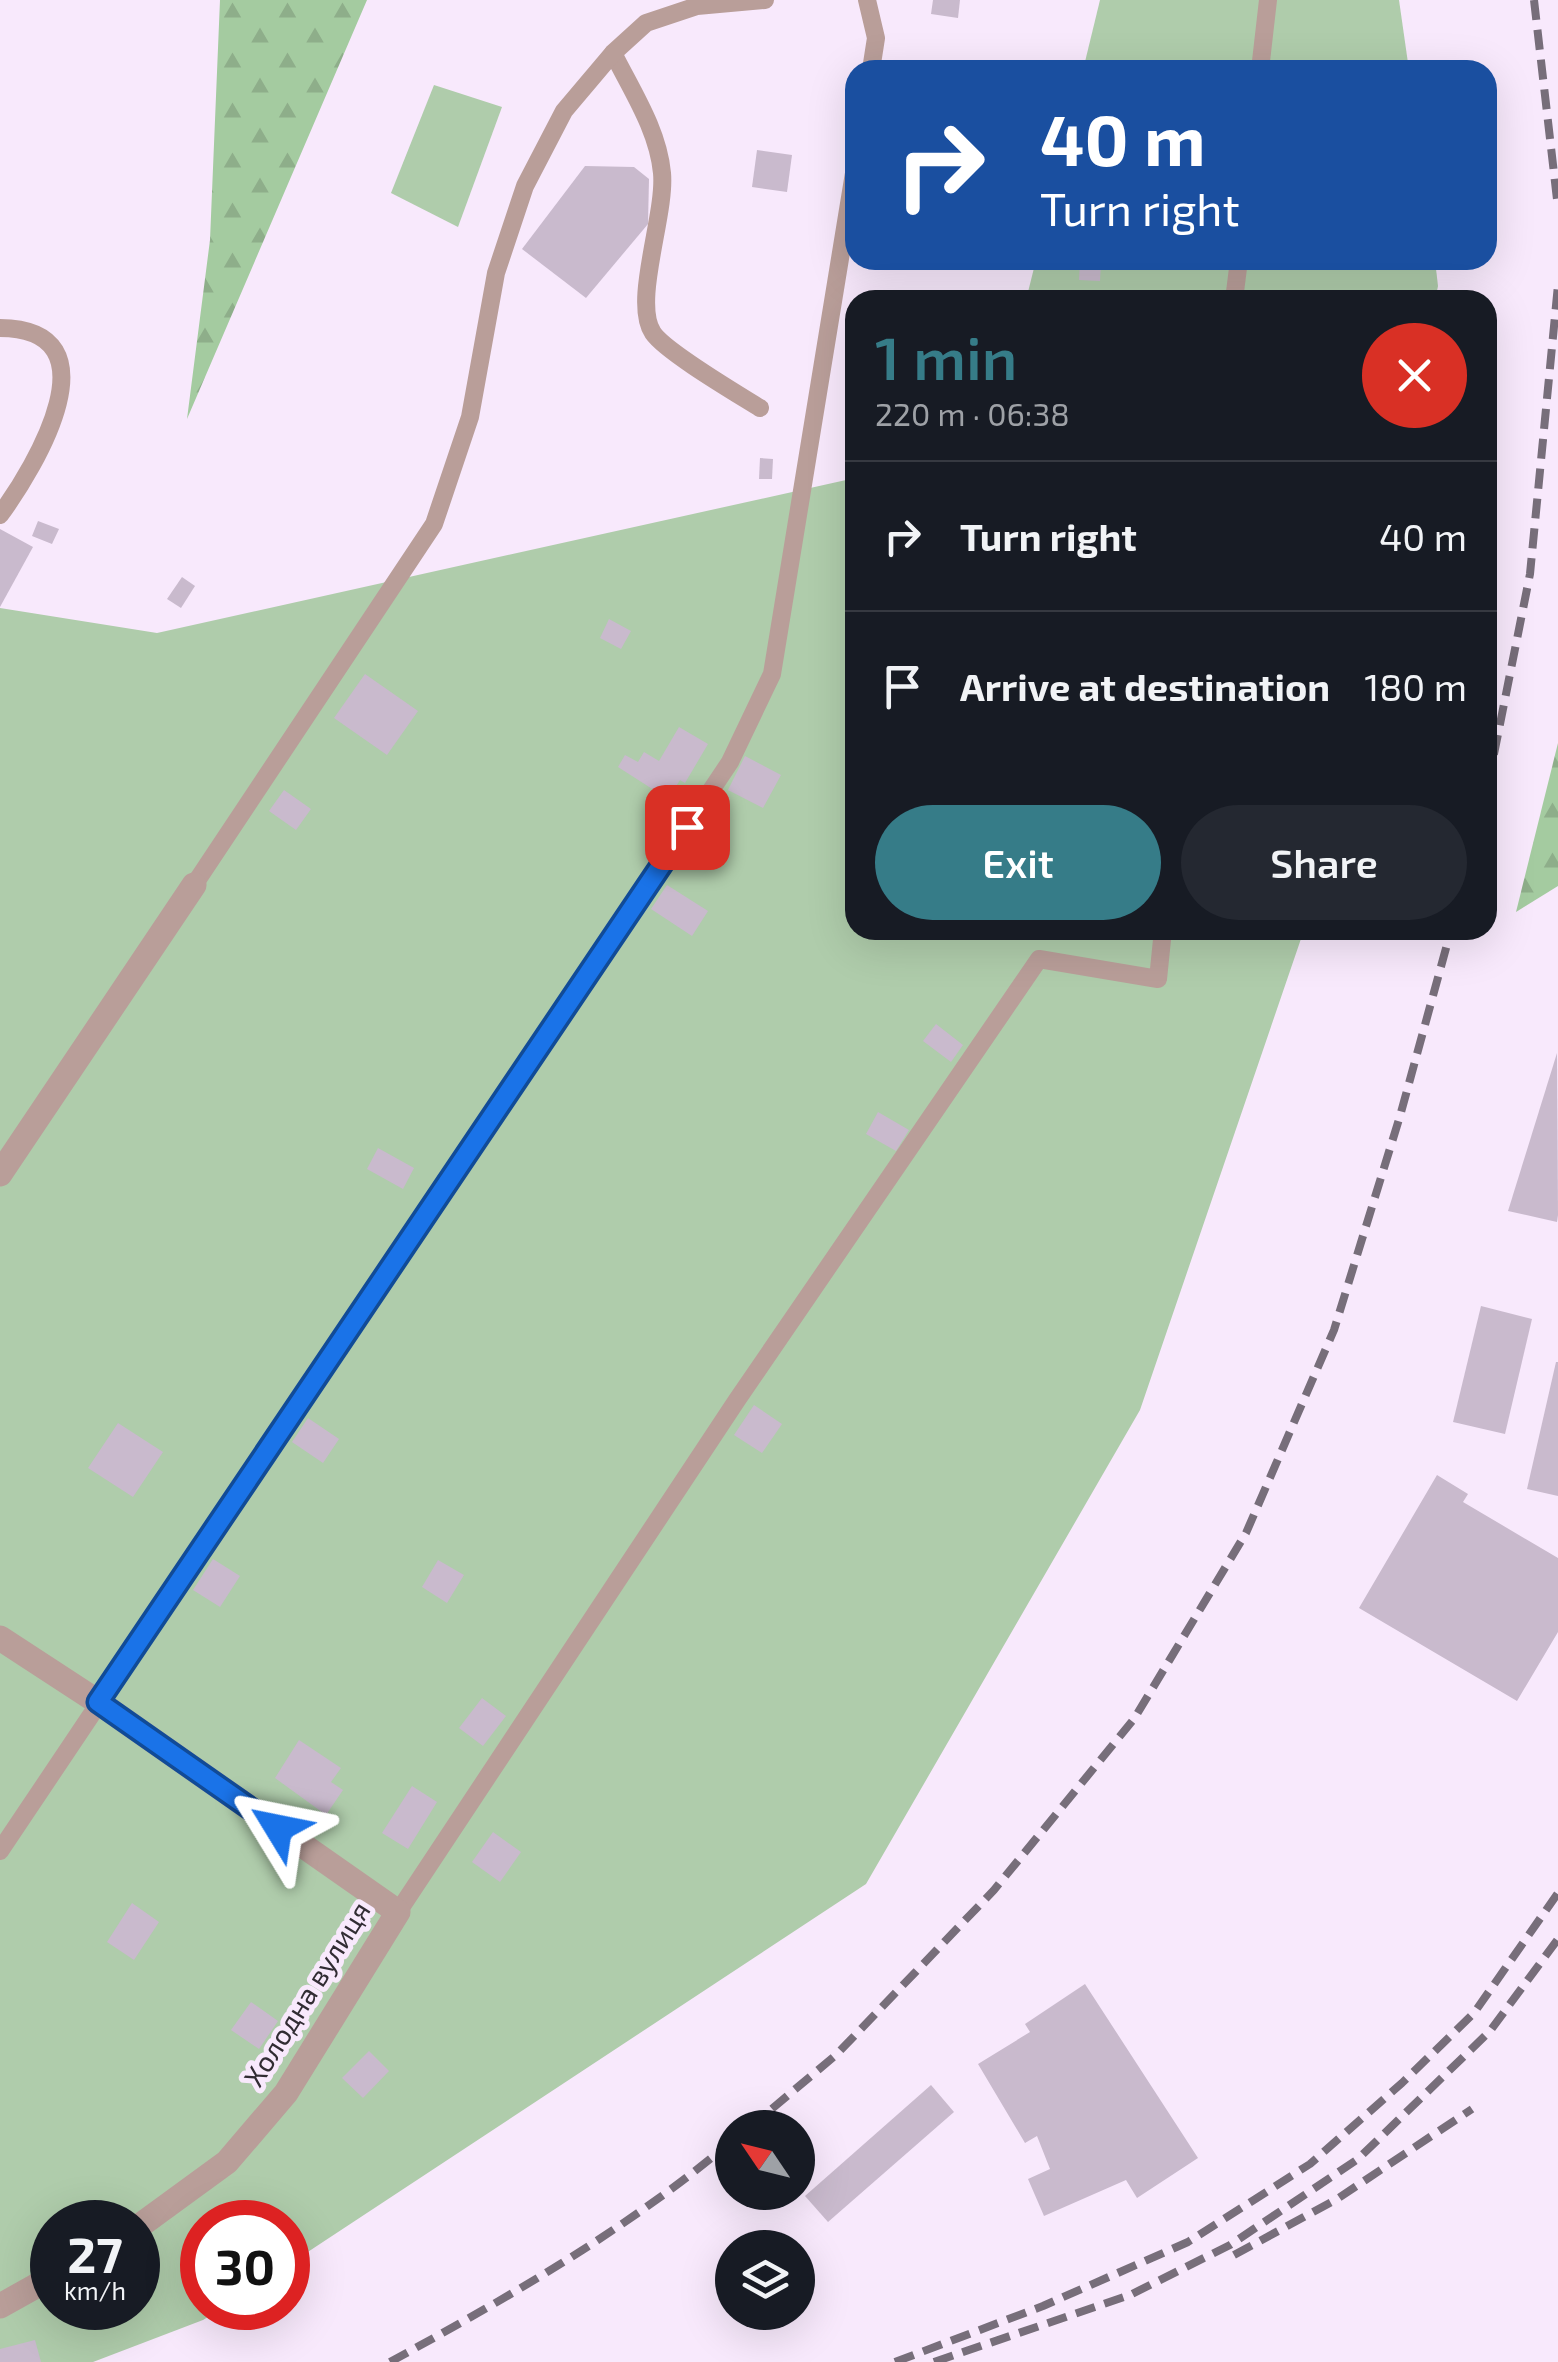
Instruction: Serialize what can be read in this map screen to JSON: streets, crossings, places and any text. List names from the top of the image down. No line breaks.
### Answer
{"streets":{"street":["Холодна вулиця"]},"north":"top left","page":{"turn":["40 m","Turn right"],"heading":["1 min","220 m · 06:38"],"list":[{"name":"Turn right","value":"40 m"},{"name":"Arrive at destination","value":"180 m"}],"buttons":["Exit","Share"],"speed":"27 km/h","limit":"30"}}
